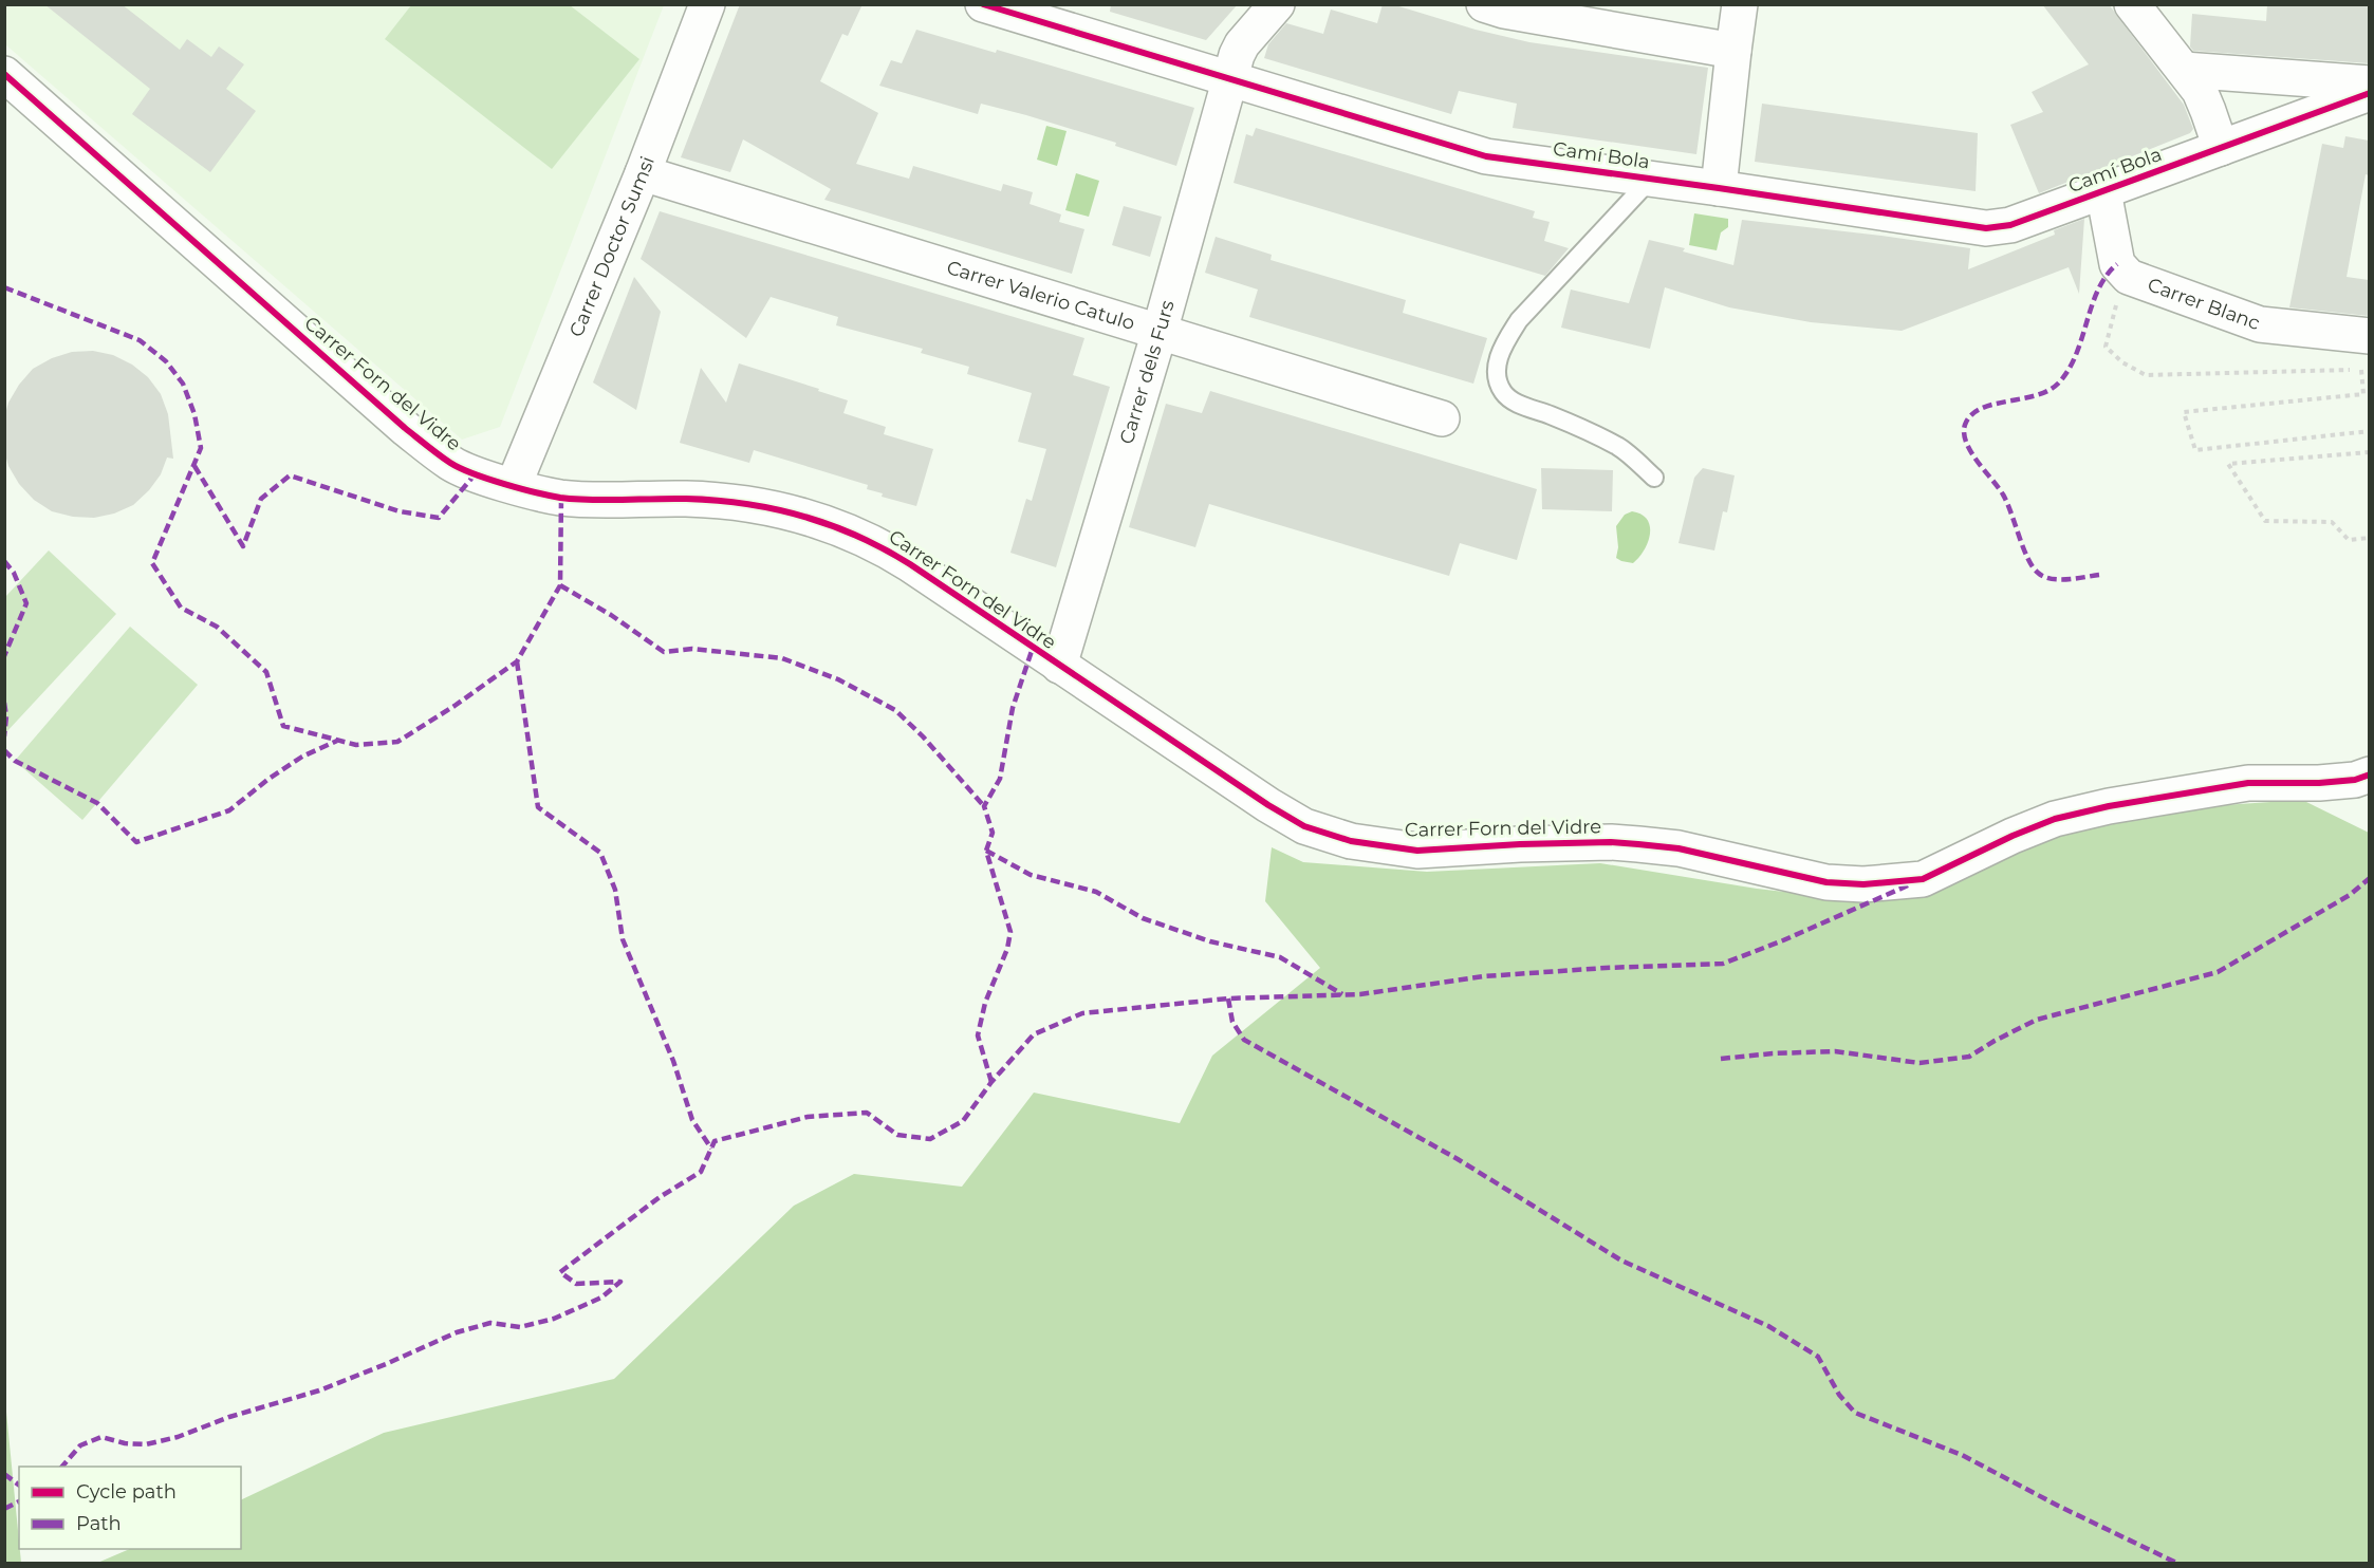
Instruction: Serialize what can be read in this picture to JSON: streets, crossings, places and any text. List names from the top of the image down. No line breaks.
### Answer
{"streets":{"street":["Camí Bola","Carrer Doctor Sumsi","Carrer Valerio Catulo","Carrer Blanc","Carrer dels Furs","Carrer Forn del Vidre"]},"crossings":[["Camí Bola","Carrer Blanc"],["Camí Bola","Carrer dels Furs"],["Carrer Doctor Sumsi","Carrer Valerio Catulo"],["Carrer Doctor Sumsi","Carrer Forn del Vidre"],["Carrer Valerio Catulo","Carrer dels Furs"],["Carrer dels Furs","Carrer Forn del Vidre"]],"legend":["Cycle path","Path"]}
